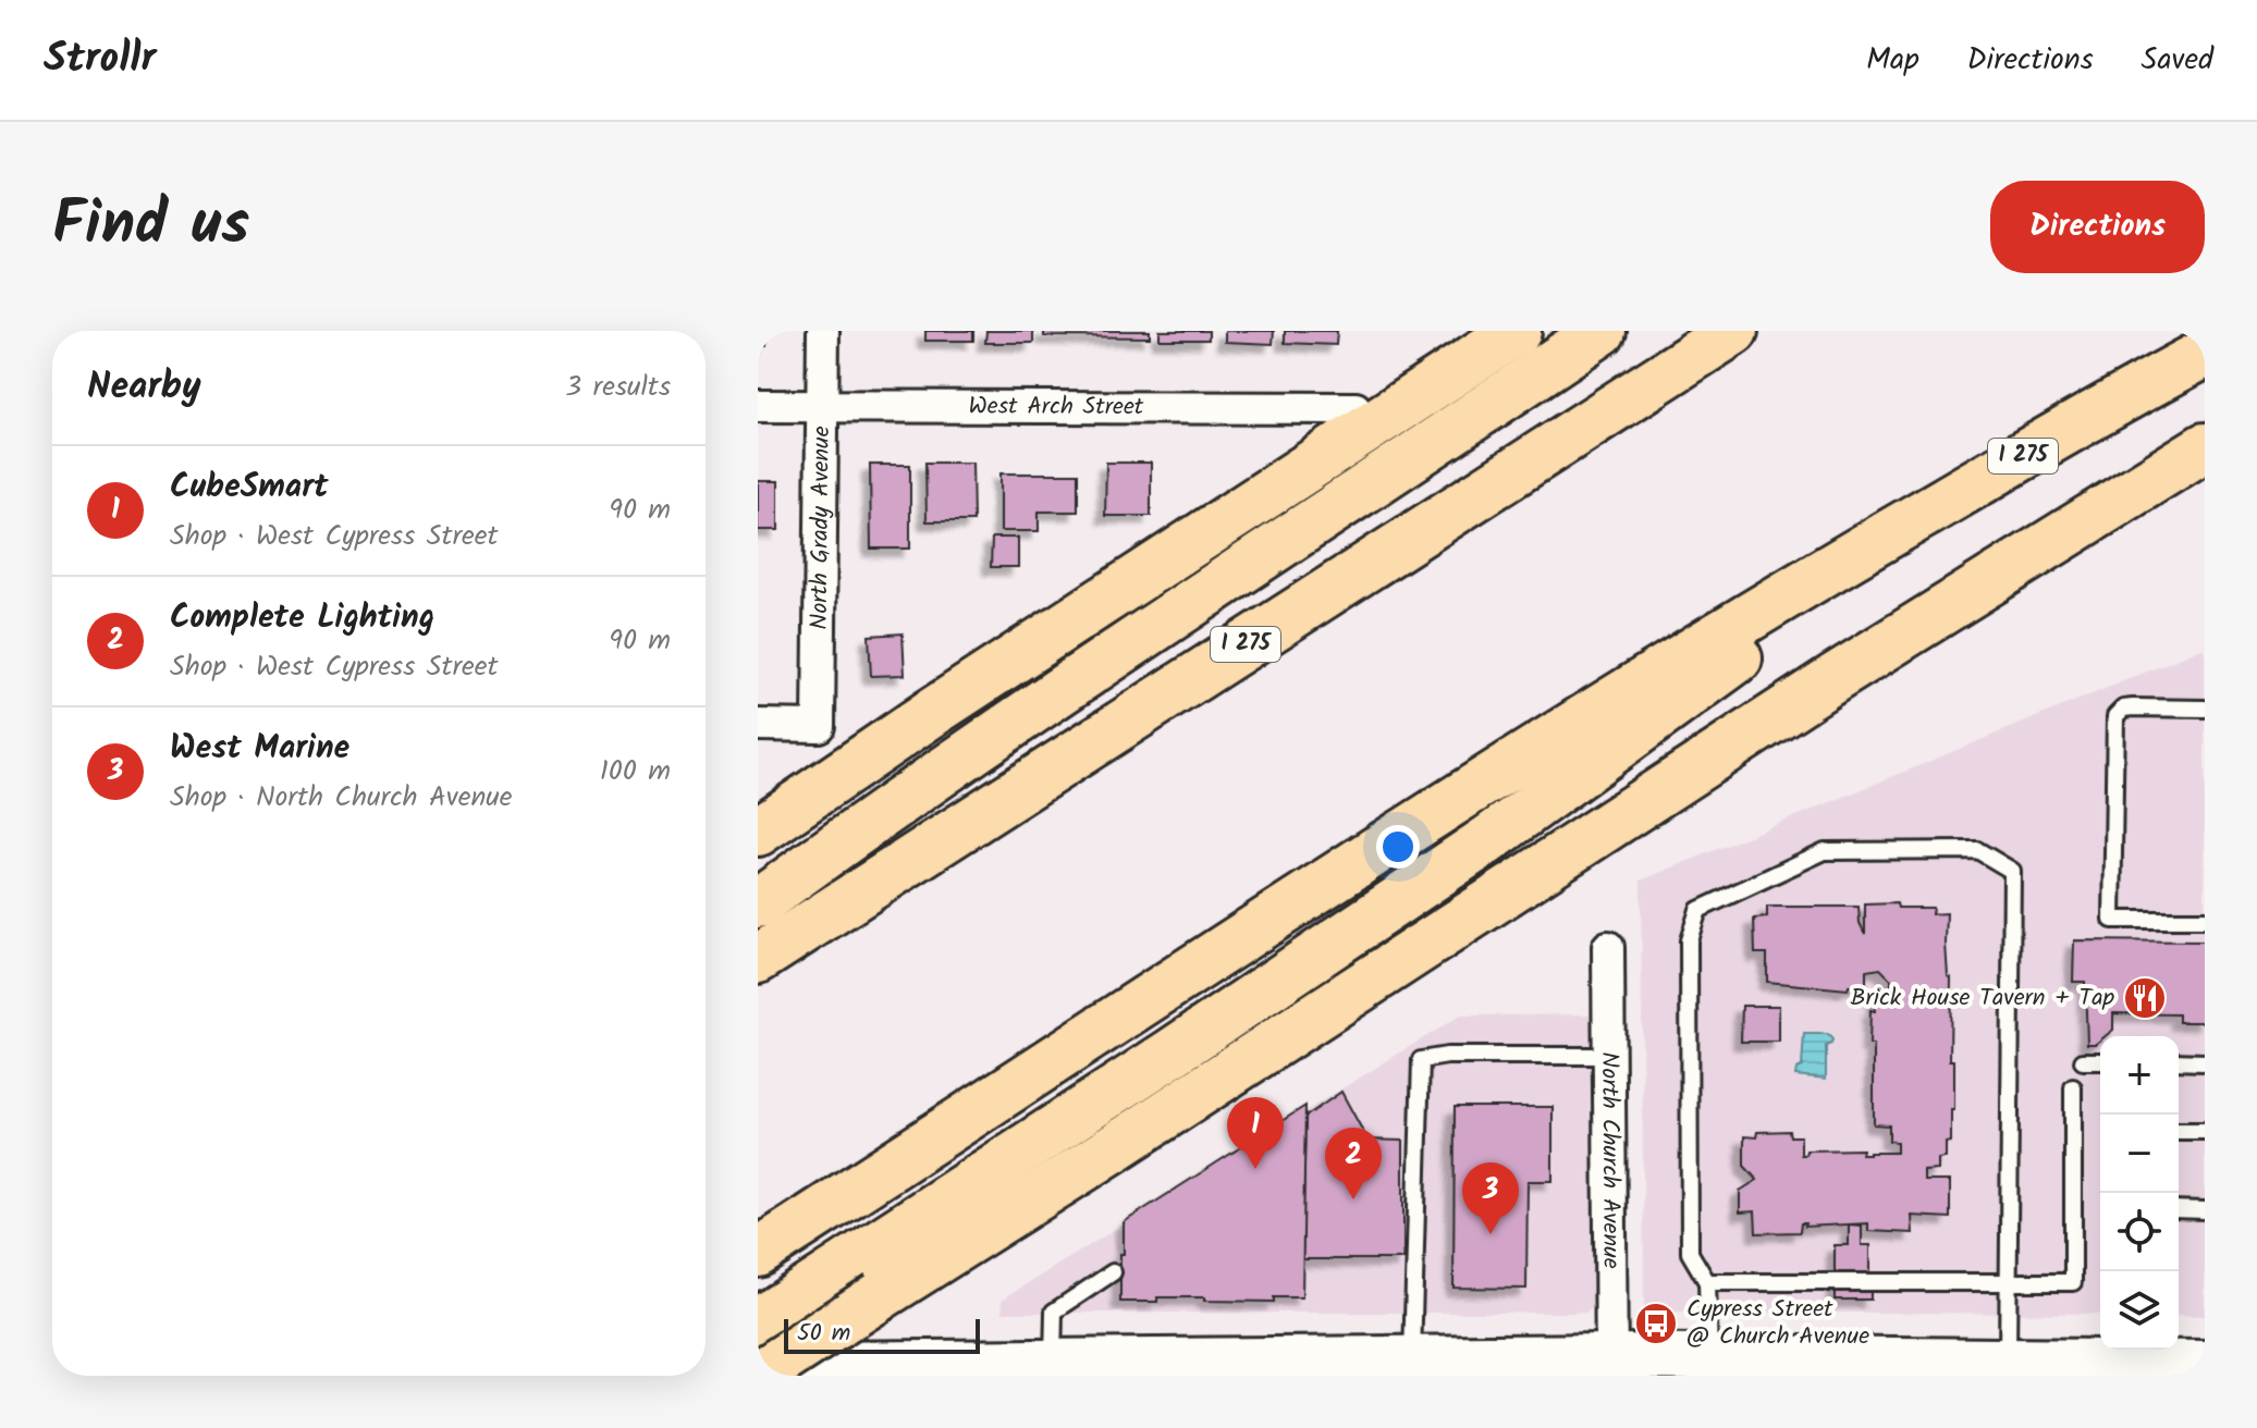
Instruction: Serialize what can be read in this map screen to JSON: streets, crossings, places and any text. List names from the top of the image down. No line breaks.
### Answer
{"streets":{"highway":["I 275"],"street":["West Arch Street","North Grady Avenue","North Church Avenue"]},"crossings":[["West Arch Street","North Grady Avenue"]],"places":{"restaurant":["Brick House Tavern + Tap"],"bus stop":["Cypress Street @ Church Avenue"]},"scale_bar":"50 m","page":{"header":"Strollr","nav":["Map","Directions","Saved"],"title":"Find us","buttons":"Directions","heading":["Nearby","3 results"],"list":[{"mark":"1","name":"CubeSmart","note":"Shop · West Cypress Street","value":"90 m"},{"mark":"2","name":"Complete Lighting","note":"Shop · West Cypress Street","value":"90 m"},{"mark":"3","name":"West Marine","note":"Shop · North Church Avenue","value":"100 m"}],"map_buttons":["+","−"],"pins":["1","2","3"],"scale":"50 m"}}
